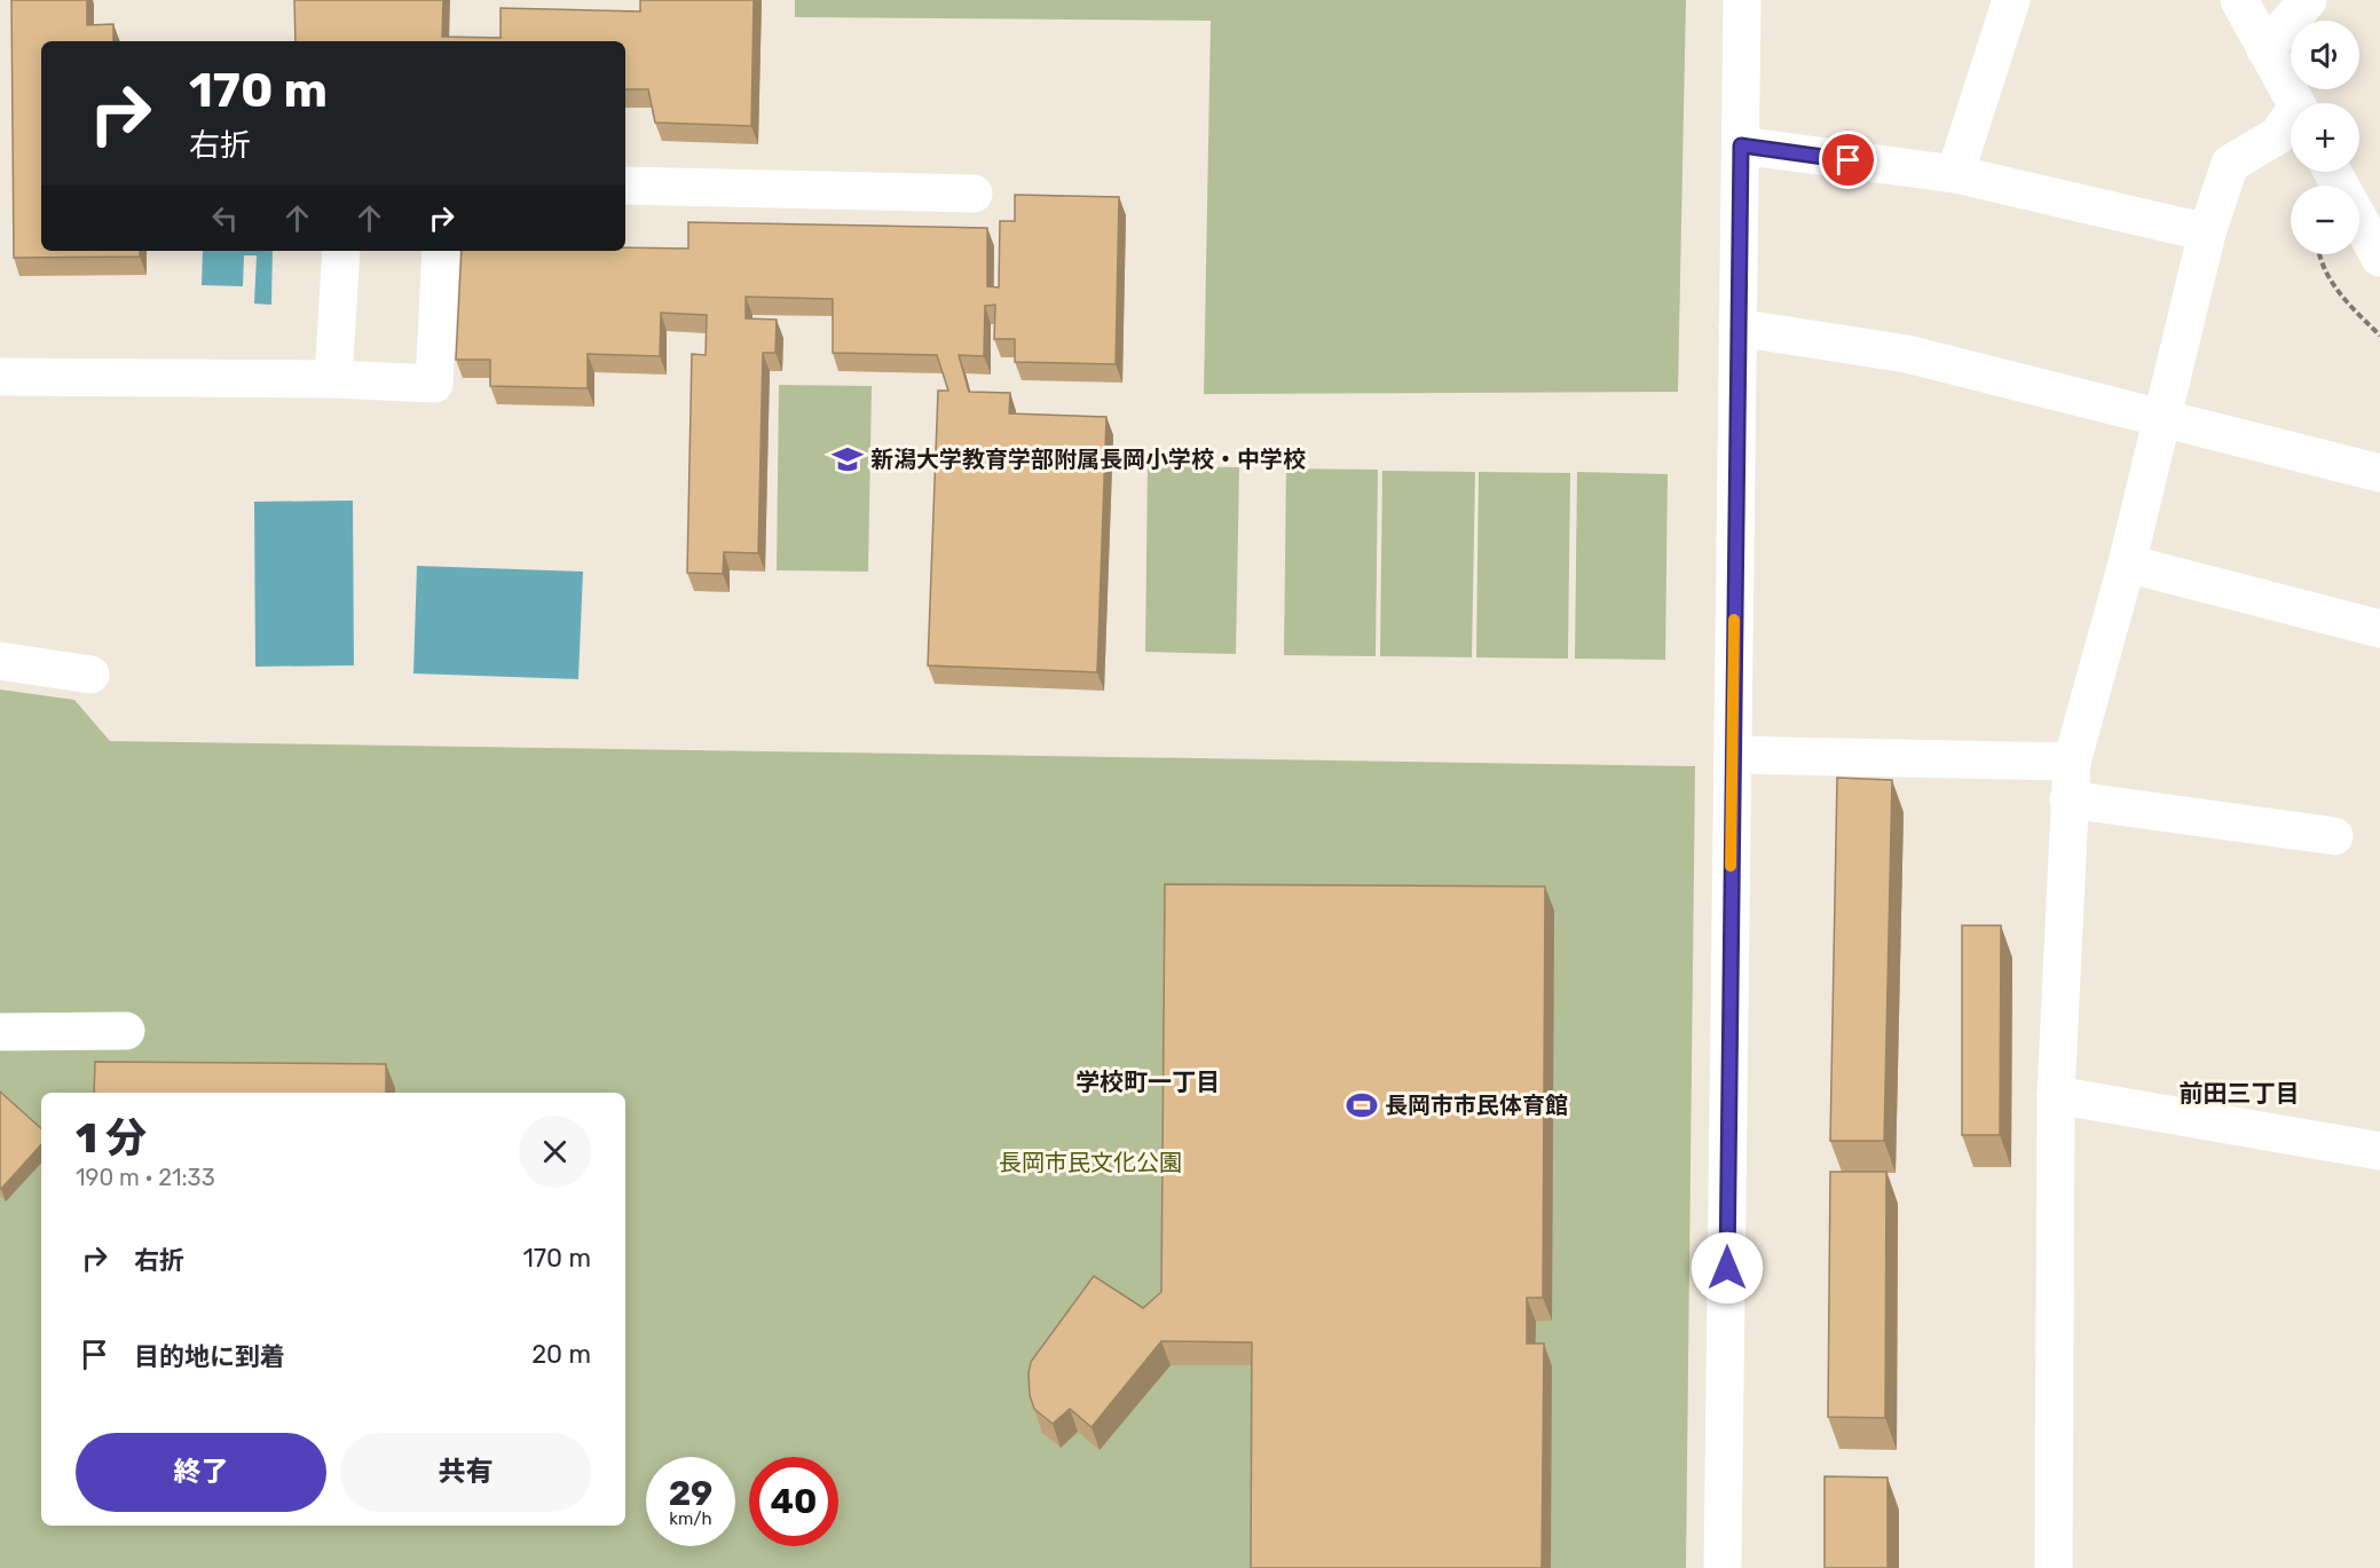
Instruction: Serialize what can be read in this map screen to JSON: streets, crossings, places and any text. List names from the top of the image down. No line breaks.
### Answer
{"districts":["学校町一丁目","前田三丁目"],"parks":["長岡市民文化公園"],"places":{"school or university":["新潟大学教育学部附属長岡小学校・中学校"],"sports":["長岡市市民体育館"]},"page":{"map_buttons":["+","−"],"turn":["170 m","右折"],"heading":["1 分","190 m · 21:33"],"list":[{"name":"右折","value":"170 m"},{"name":"目的地に到着","value":"20 m"}],"buttons":["終了","共有"],"speed":"29 km/h","limit":"40"}}
